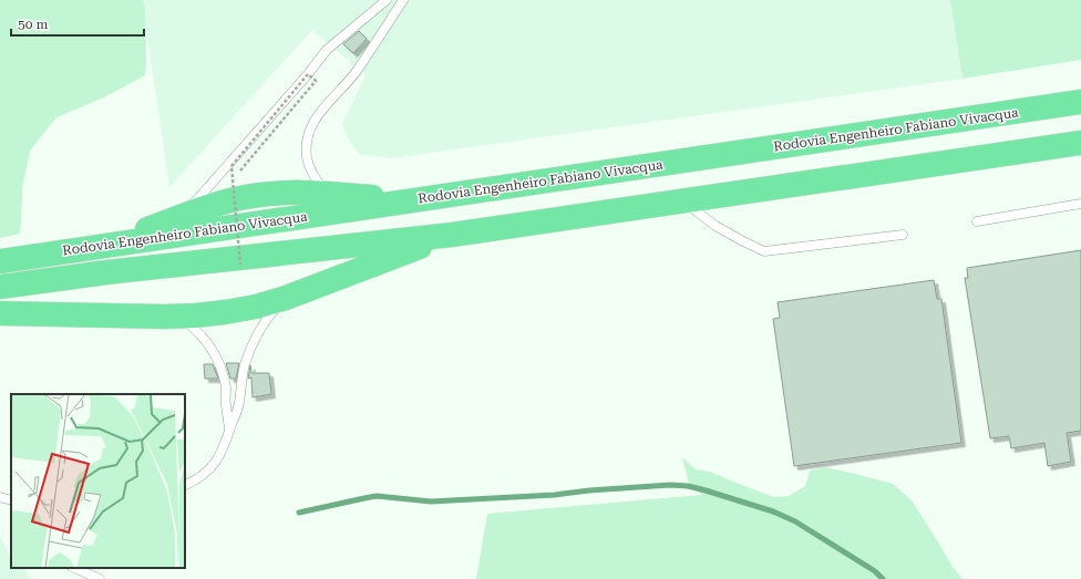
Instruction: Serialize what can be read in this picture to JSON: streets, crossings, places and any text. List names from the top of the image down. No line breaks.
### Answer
{"streets":{"highway":["Rodovia Engenheiro Fabiano Vivacqua"]},"scale_bar":"50 m"}
